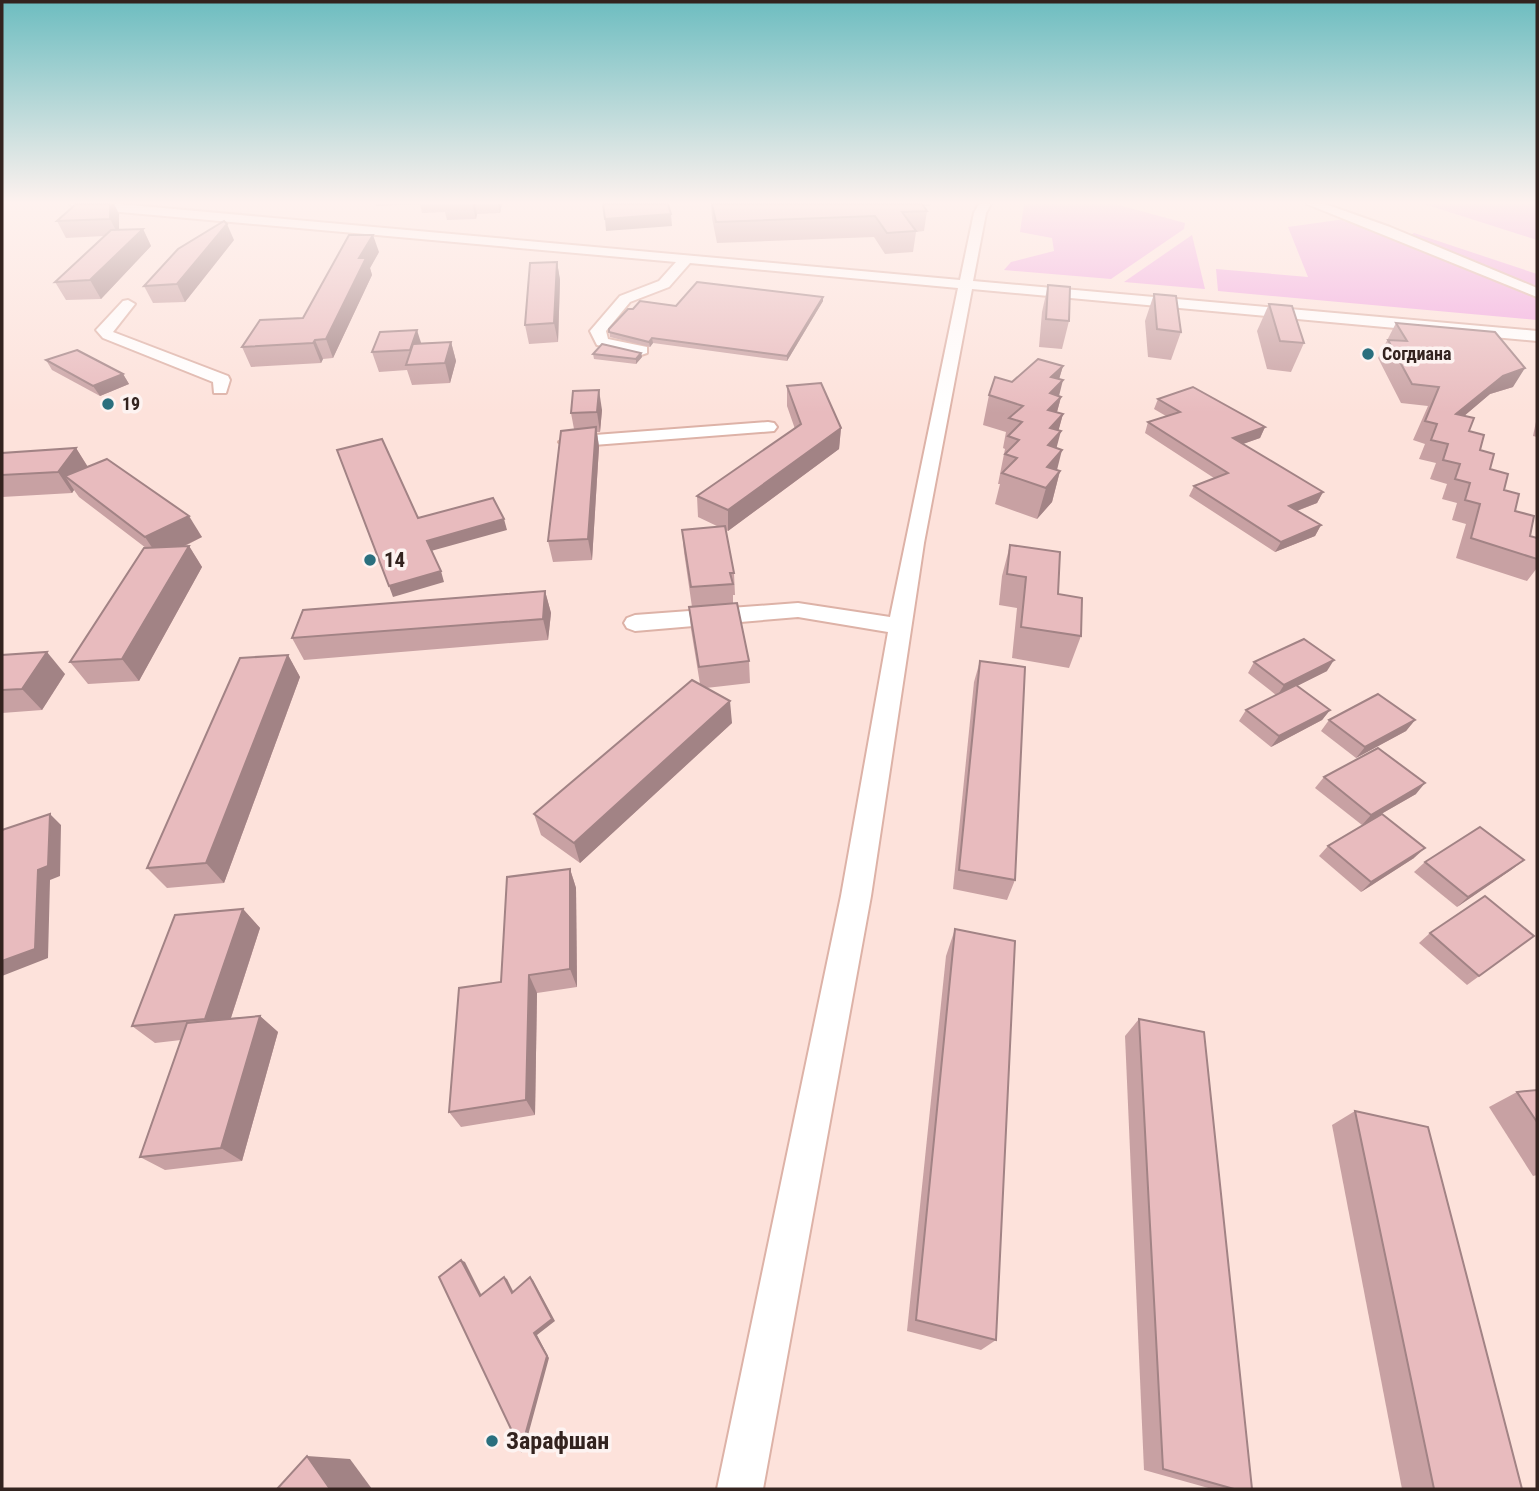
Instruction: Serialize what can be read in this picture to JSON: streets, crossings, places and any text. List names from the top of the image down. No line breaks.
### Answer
{"places":["Согдиана","19","14","Зарафшан"]}
